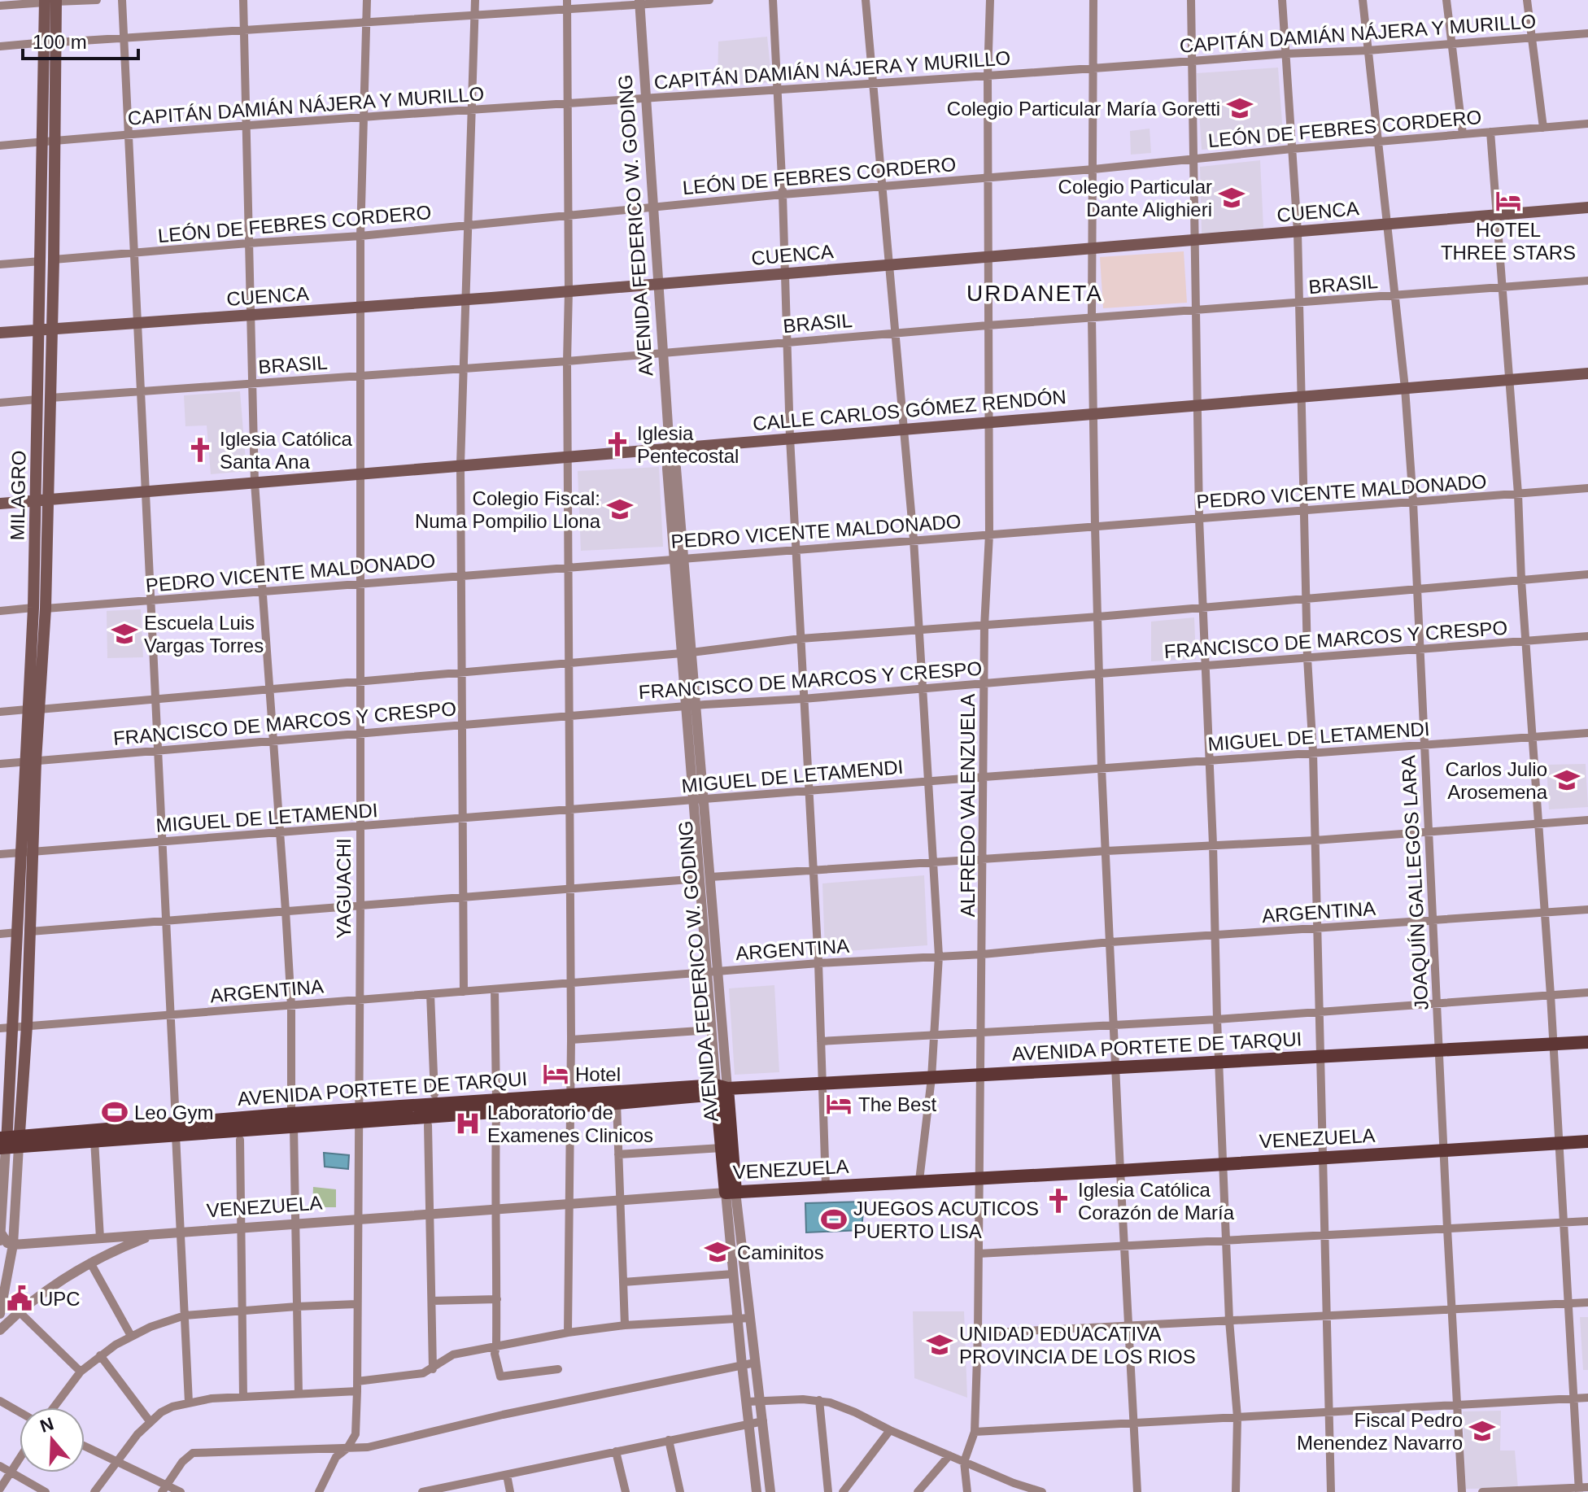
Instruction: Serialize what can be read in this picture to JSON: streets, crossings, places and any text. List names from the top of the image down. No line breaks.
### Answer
{"streets":{"main road":["CUENCA","AVENIDA FEDERICO W. GODING","CALLE CARLOS GÓMEZ RENDÓN","MILAGRO","AVENIDA PORTETE DE TARQUI","VENEZUELA"],"street":["CAPITÁN DAMIÁN NÁJERA Y MURILLO","LEÓN DE FEBRES CORDERO","BRASIL","PEDRO VICENTE MALDONADO","FRANCISCO DE MARCOS Y CRESPO","MIGUEL DE LETAMENDI","ALFREDO VALENZUELA","JOAQUÍN GALLEGOS LARA","YAGUACHI","ARGENTINA"]},"crossings":[["CAPITÁN DAMIÁN NÁJERA Y MURILLO","AVENIDA FEDERICO W. GODING"],["CAPITÁN DAMIÁN NÁJERA Y MURILLO","MILAGRO"],["CAPITÁN DAMIÁN NÁJERA Y MURILLO","ALFREDO VALENZUELA"],["CAPITÁN DAMIÁN NÁJERA Y MURILLO","JOAQUÍN GALLEGOS LARA"],["CAPITÁN DAMIÁN NÁJERA Y MURILLO","YAGUACHI"],["LEÓN DE FEBRES CORDERO","AVENIDA FEDERICO W. GODING"],["LEÓN DE FEBRES CORDERO","MILAGRO"],["LEÓN DE FEBRES CORDERO","ALFREDO VALENZUELA"],["LEÓN DE FEBRES CORDERO","JOAQUÍN GALLEGOS LARA"],["LEÓN DE FEBRES CORDERO","YAGUACHI"],["CUENCA","AVENIDA FEDERICO W. GODING"],["CUENCA","MILAGRO"],["CUENCA","ALFREDO VALENZUELA"],["CUENCA","JOAQUÍN GALLEGOS LARA"],["CUENCA","YAGUACHI"],["AVENIDA FEDERICO W. GODING","BRASIL"],["AVENIDA FEDERICO W. GODING","CALLE CARLOS GÓMEZ RENDÓN"],["AVENIDA FEDERICO W. GODING","PEDRO VICENTE MALDONADO"],["AVENIDA FEDERICO W. GODING","FRANCISCO DE MARCOS Y CRESPO"],["AVENIDA FEDERICO W. GODING","MIGUEL DE LETAMENDI"],["AVENIDA FEDERICO W. GODING","ARGENTINA"],["AVENIDA FEDERICO W. GODING","AVENIDA PORTETE DE TARQUI"],["AVENIDA FEDERICO W. GODING","VENEZUELA"],["BRASIL","MILAGRO"],["BRASIL","ALFREDO VALENZUELA"],["BRASIL","JOAQUÍN GALLEGOS LARA"],["BRASIL","YAGUACHI"],["CALLE CARLOS GÓMEZ RENDÓN","MILAGRO"],["CALLE CARLOS GÓMEZ RENDÓN","ALFREDO VALENZUELA"],["CALLE CARLOS GÓMEZ RENDÓN","JOAQUÍN GALLEGOS LARA"],["CALLE CARLOS GÓMEZ RENDÓN","YAGUACHI"],["PEDRO VICENTE MALDONADO","MILAGRO"],["PEDRO VICENTE MALDONADO","ALFREDO VALENZUELA"],["PEDRO VICENTE MALDONADO","JOAQUÍN GALLEGOS LARA"],["PEDRO VICENTE MALDONADO","YAGUACHI"],["MILAGRO","FRANCISCO DE MARCOS Y CRESPO"],["MILAGRO","MIGUEL DE LETAMENDI"],["MILAGRO","ARGENTINA"],["MILAGRO","AVENIDA PORTETE DE TARQUI"],["FRANCISCO DE MARCOS Y CRESPO","ALFREDO VALENZUELA"],["FRANCISCO DE MARCOS Y CRESPO","JOAQUÍN GALLEGOS LARA"],["FRANCISCO DE MARCOS Y CRESPO","YAGUACHI"],["MIGUEL DE LETAMENDI","ALFREDO VALENZUELA"],["MIGUEL DE LETAMENDI","JOAQUÍN GALLEGOS LARA"],["MIGUEL DE LETAMENDI","YAGUACHI"],["ALFREDO VALENZUELA","ARGENTINA"],["ALFREDO VALENZUELA","AVENIDA PORTETE DE TARQUI"],["ALFREDO VALENZUELA","VENEZUELA"],["JOAQUÍN GALLEGOS LARA","ARGENTINA"],["JOAQUÍN GALLEGOS LARA","AVENIDA PORTETE DE TARQUI"],["JOAQUÍN GALLEGOS LARA","VENEZUELA"],["YAGUACHI","ARGENTINA"],["YAGUACHI","AVENIDA PORTETE DE TARQUI"],["YAGUACHI","VENEZUELA"]],"districts":["URDANETA"],"places":{"school or university":["Colegio Particular María Goretti","Colegio Particular Dante Alighieri","Colegio Fiscal: Numa Pompilio Llona","Escuela Luis Vargas Torres","Carlos Julio Arosemena","Caminitos","UNIDAD EDUACATIVA PROVINCIA DE LOS RIOS","Fiscal Pedro Menendez Navarro"],"hotel":["HOTEL THREE STARS","Hotel","The Best"],"church":["Iglesia Pentecostal","Iglesia Católica Santa Ana","Iglesia Católica Corazón de María"],"sports":["Leo Gym","JUEGOS ACUTICOS PUERTO LISA"],"hospital":["Laboratorio de Examenes Clinicos"],"public building":["UPC"]},"scale_bar":"100 m","north":"top"}
